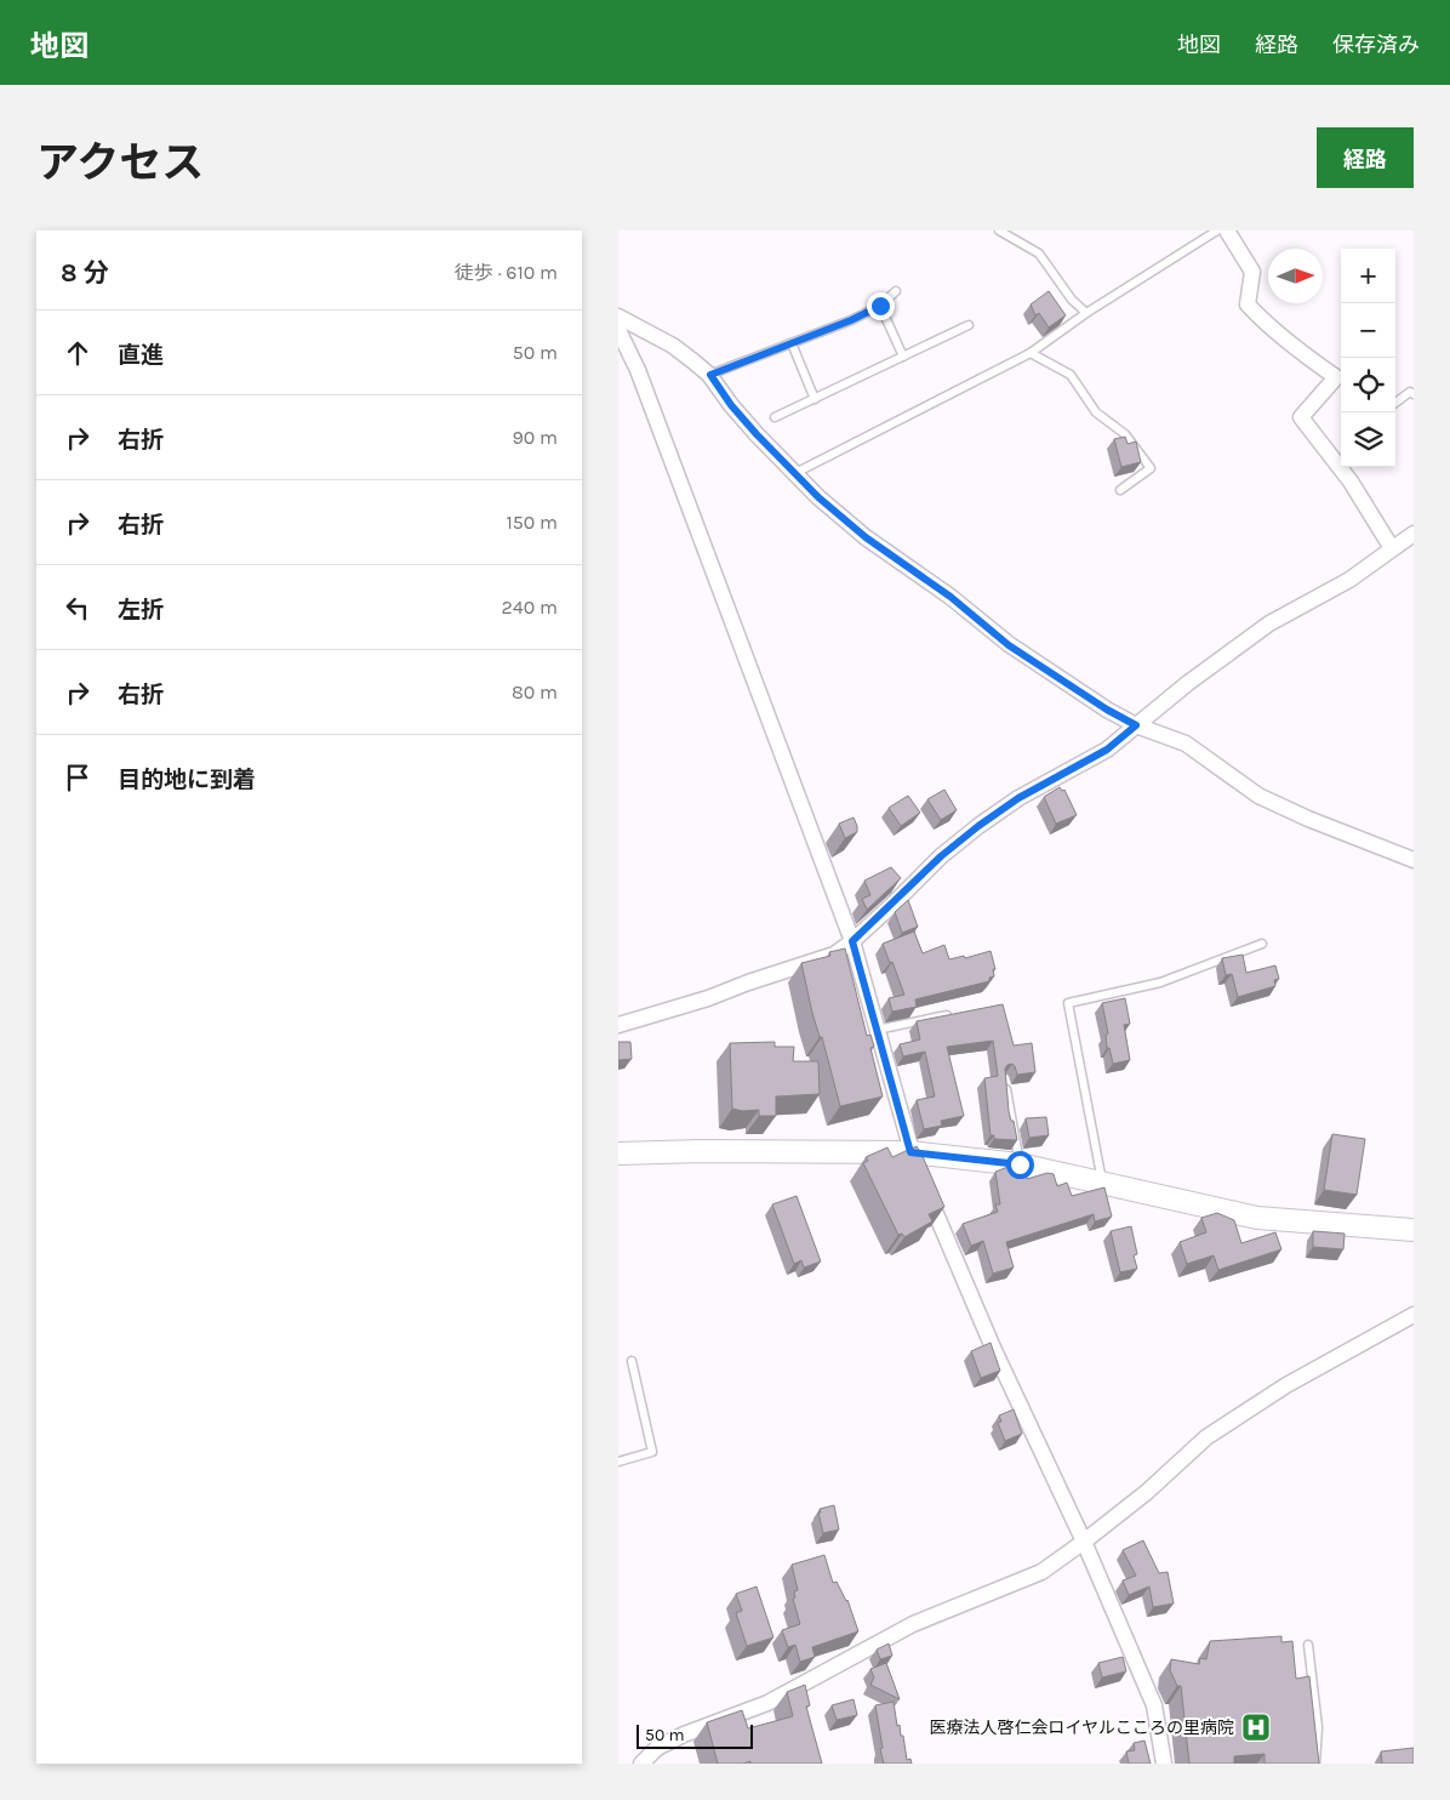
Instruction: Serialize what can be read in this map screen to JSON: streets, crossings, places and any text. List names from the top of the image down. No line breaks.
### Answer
{"places":{"hospital":["医療法人啓仁会ロイヤルこころの里病院"]},"scale_bar":"50 m","north":"right","page":{"header":"地図","nav":["地図","経路","保存済み"],"title":"アクセス","buttons":"経路","heading":["8 分","徒歩 · 610 m"],"map_buttons":["+","−"],"list":[["直進","50 m"],["右折","90 m"],["右折","150 m"],["左折","240 m"],["右折","80 m"],"目的地に到着"],"scale":"50 m"}}
